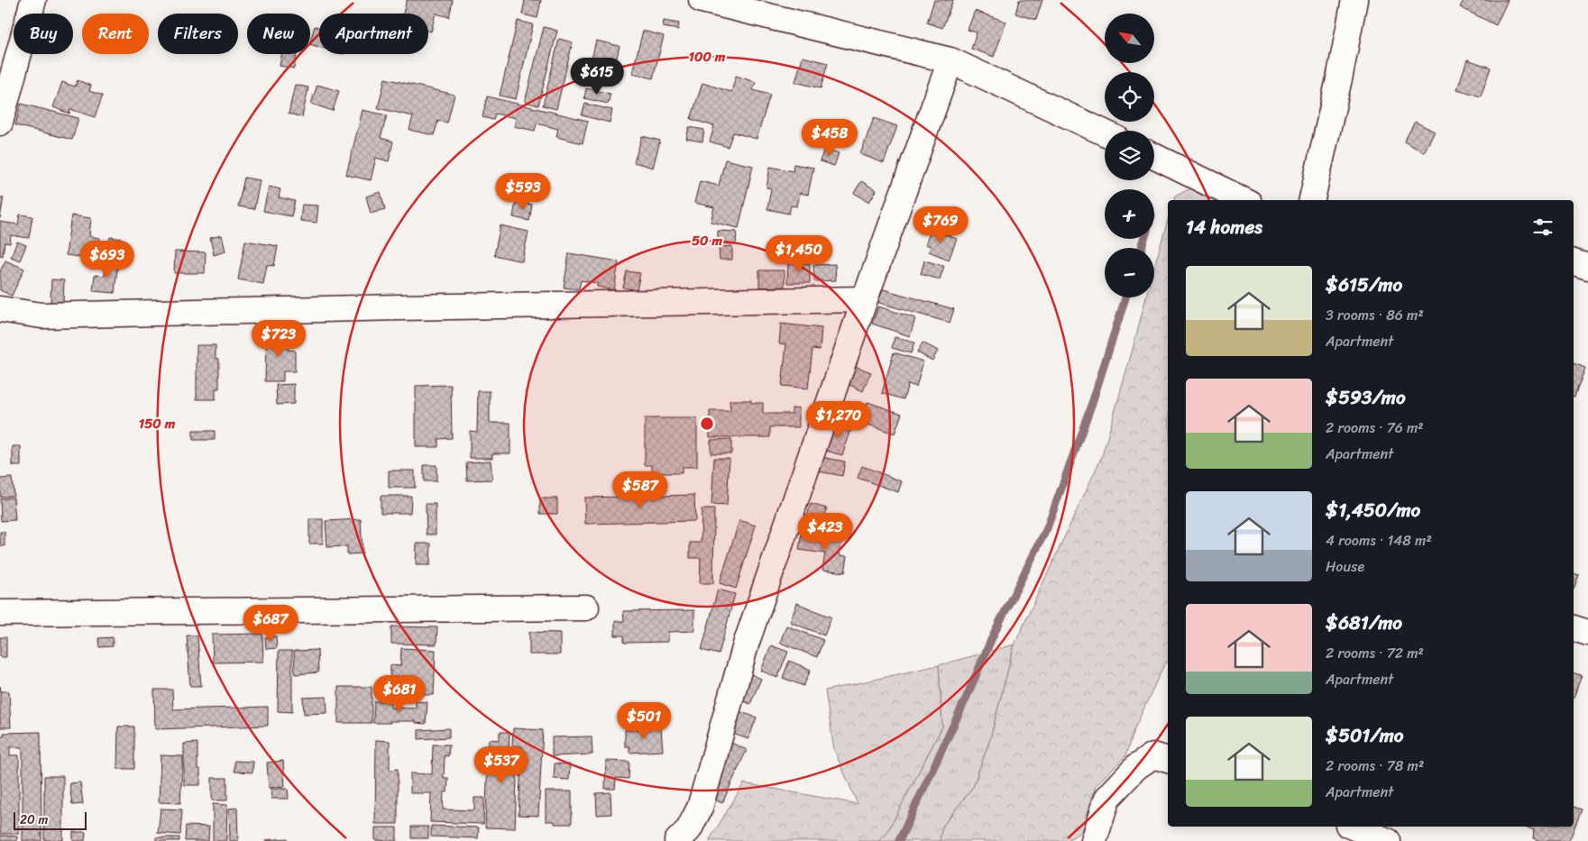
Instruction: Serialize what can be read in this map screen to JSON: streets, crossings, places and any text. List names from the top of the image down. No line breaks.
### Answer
{"scale_bar":"20 m","north":"top left","page":{"map_buttons":["+","−"],"chip":["Buy","Rent","Filters","New","Apartment"],"price":["$615","$458","$593","$769","$1,450","$693","$723","$1,270","$587","$423","$687","$681","$501","$537"],"heading":"14 homes","list":[{"name":"$615/mo","note":"3 rooms · 86 m² · Apartment"},{"name":"$593/mo","note":"2 rooms · 76 m² · Apartment"},{"name":"$1,450/mo","note":"4 rooms · 148 m² · House"},{"name":"$681/mo","note":"2 rooms · 72 m² · Apartment"},{"name":"$501/mo","note":"2 rooms · 78 m² · Apartment"}],"scale":"20 m"},"rings":["100 m","50 m","150 m"]}
